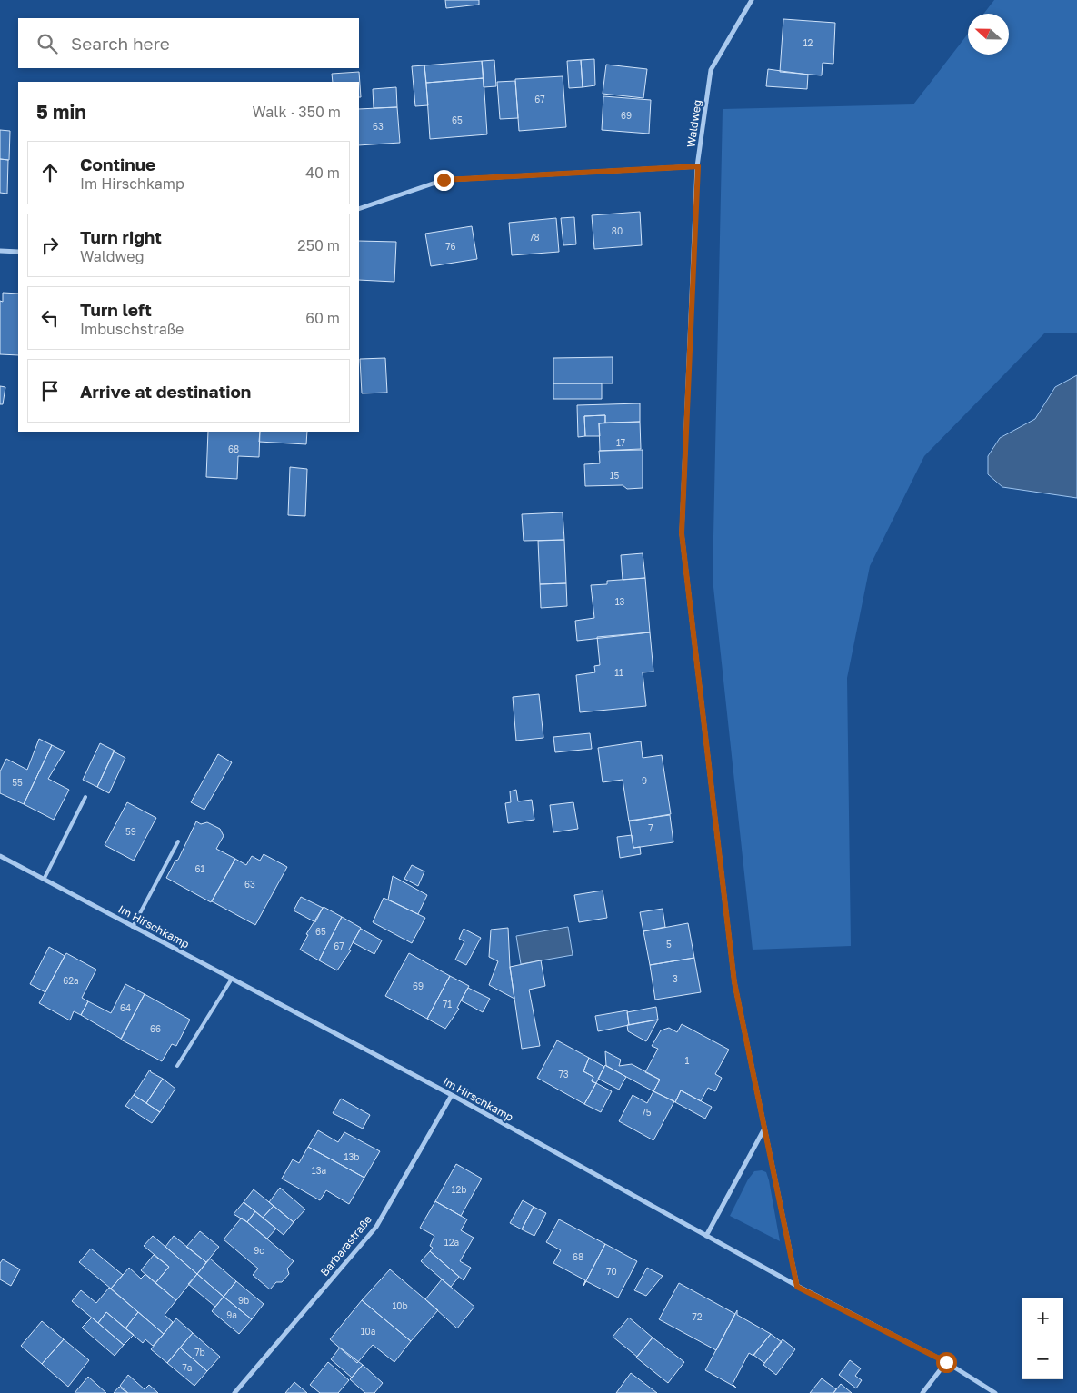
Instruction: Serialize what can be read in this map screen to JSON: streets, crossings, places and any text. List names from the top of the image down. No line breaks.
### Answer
{"streets":{"street":["Waldweg","Im Hirschkamp","Barbarastraße"]},"crossings":[["Waldweg","Im Hirschkamp"],["Im Hirschkamp","Barbarastraße"]],"house_numbers":["12","67","69","65","63","80","78","76","17","68","15","13","11","9","55","7","59","61","63","65","5","67","3","62a","69","71","64","66","1","73","75","13b","13a","12b","12a","9c","68","70","9b","10b","9a","72","10a","7b","7a"],"north":"left","page":{"search":"Search here","heading":["5 min","Walk · 350 m"],"list":[["Continue","Im Hirschkamp","40 m"],["Turn right","Waldweg","250 m"],["Turn left","Imbuschstraße","60 m"],"Arrive at destination"],"map_buttons":["+","−"]}}
